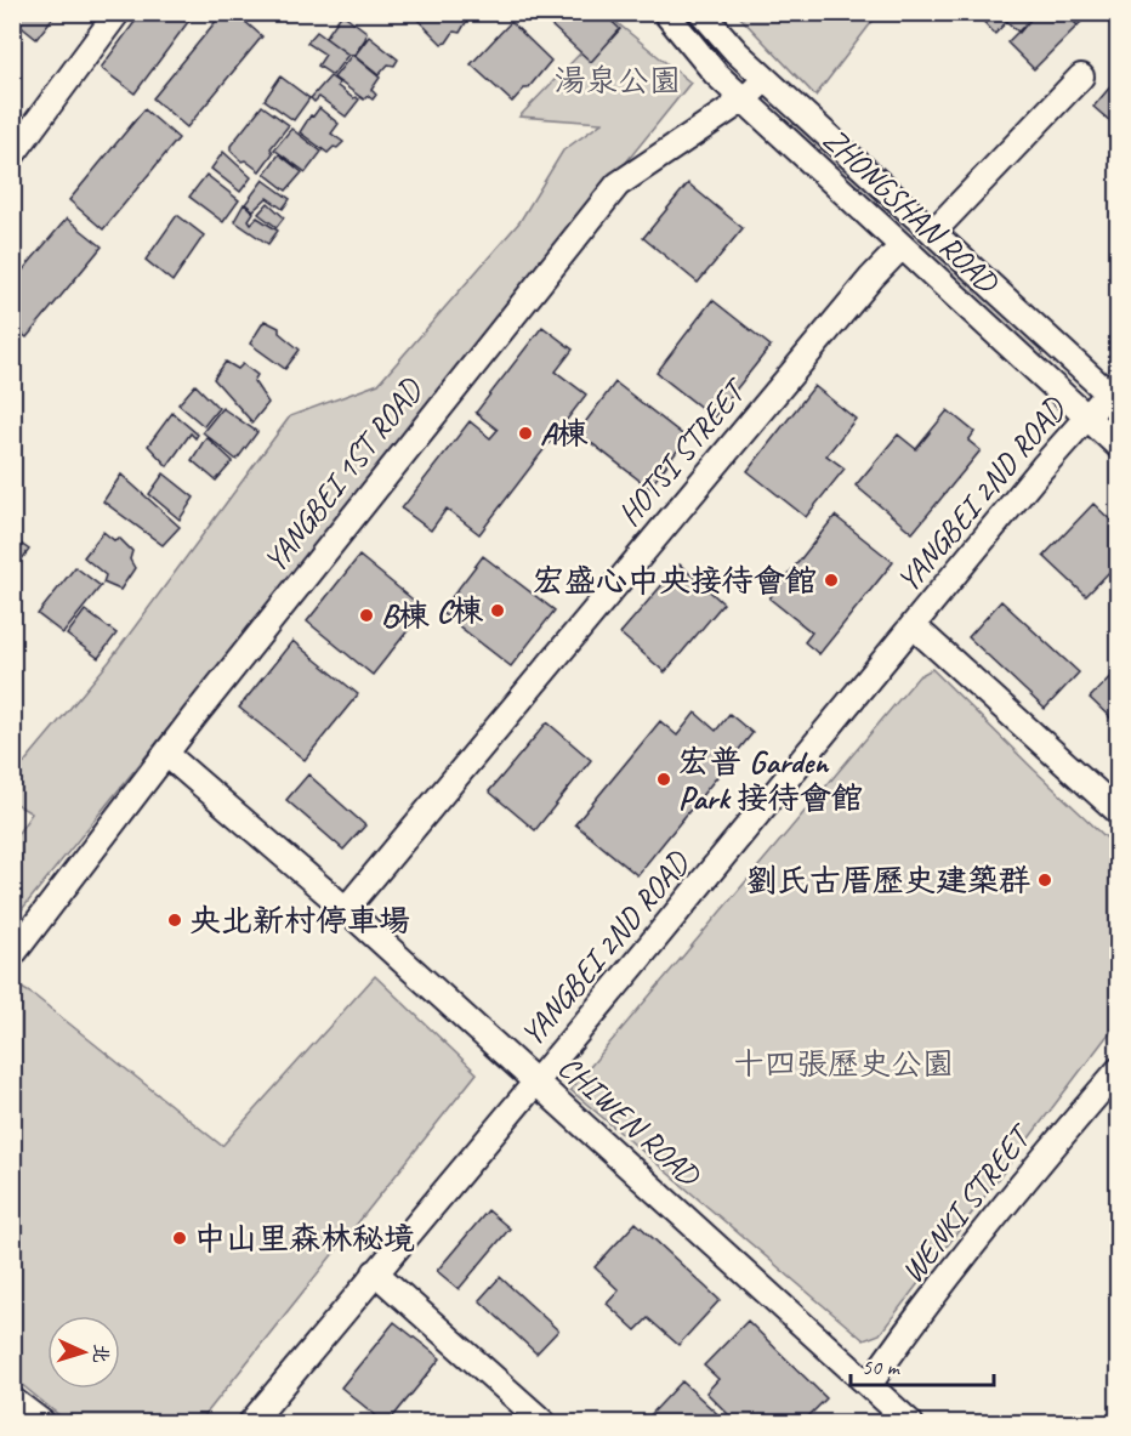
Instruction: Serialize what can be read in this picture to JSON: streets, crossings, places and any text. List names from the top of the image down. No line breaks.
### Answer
{"streets":{"street":["ZHONGSHAN ROAD","HOTSI STREET","YANGBEI 1ST ROAD","YANGBEI 2ND ROAD","CHIWEN ROAD","WENKI STREET"]},"crossings":[["ZHONGSHAN ROAD","HOTSI STREET"],["ZHONGSHAN ROAD","YANGBEI 1ST ROAD"],["ZHONGSHAN ROAD","YANGBEI 2ND ROAD"],["HOTSI STREET","CHIWEN ROAD"],["YANGBEI 1ST ROAD","CHIWEN ROAD"],["YANGBEI 2ND ROAD","CHIWEN ROAD"],["CHIWEN ROAD","WENKI STREET"]],"parks":["湯泉公園","十四張歷史公園"],"places":["A棟","宏盛心中央接待會館","C棟","B棟","宏普 Garden Park 接待會館","劉氏古厝歷史建築群","央北新村停車場","中山里森林秘境"],"scale_bar":"50 m","north":"right"}
